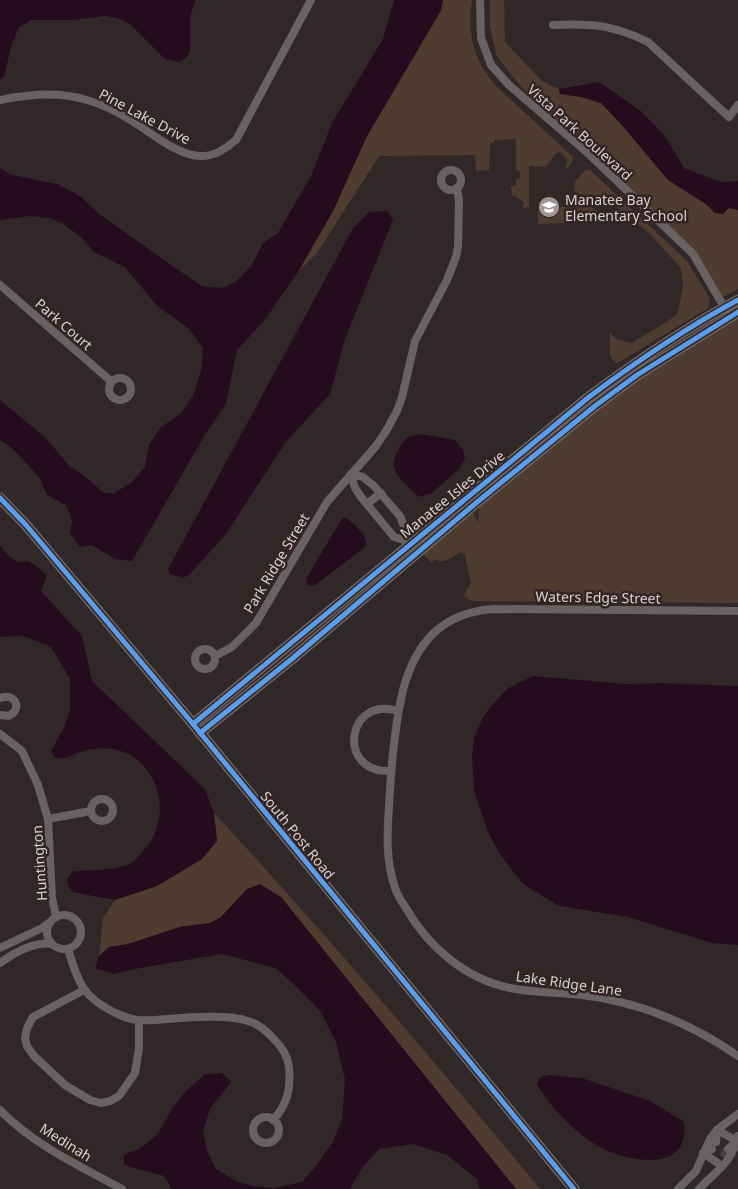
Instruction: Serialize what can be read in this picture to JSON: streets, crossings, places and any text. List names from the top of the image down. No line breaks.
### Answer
{"streets":{"street":["Pine Lake Drive","Vista Park Boulevard","Park Court","Manatee Isles Drive","Park Ridge Street","Waters Edge Street","South Post Road","Huntington","Lake Ridge Lane","Medinah"]},"crossings":[["Vista Park Boulevard","Manatee Isles Drive"],["Manatee Isles Drive","South Post Road"],["Waters Edge Street","Lake Ridge Lane"]],"places":{"school or university":["Manatee Bay Elementary School"]}}
